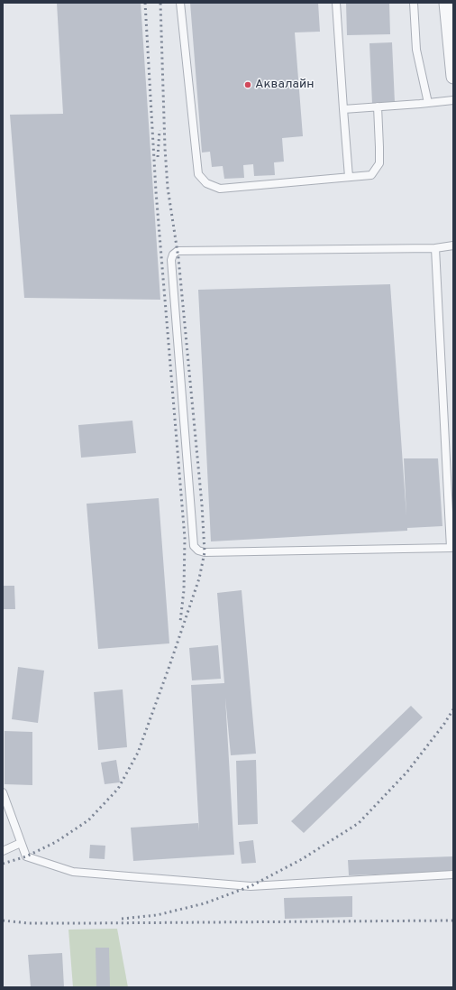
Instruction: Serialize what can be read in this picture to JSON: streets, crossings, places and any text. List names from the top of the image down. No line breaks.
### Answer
{"places":["Аквалайн"]}
